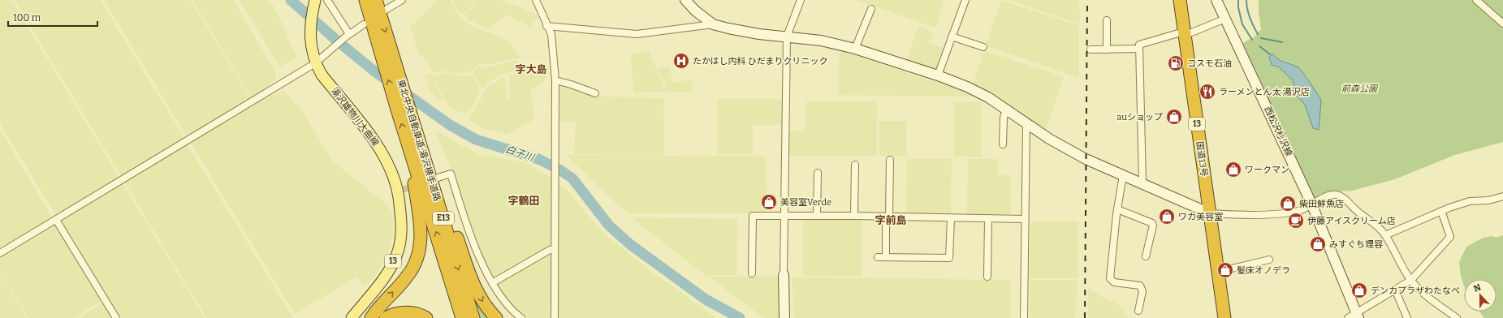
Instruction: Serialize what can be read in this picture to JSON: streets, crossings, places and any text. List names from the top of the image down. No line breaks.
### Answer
{"streets":{"highway":["13","東北中央自動車道;湯沢横手道路","国道13号","E13"],"main road":["湯沢雄物川大曲線"],"street":["西松沢杉沢線"]},"districts":["字大島","字鶴田","字前島"],"water":["白子川"],"parks":["前森公園"],"places":{"hospital":["たかはし内科 ひだまりクリニック"],"fuel station":["コスモ石油"],"restaurant":["ラーメンとん太 湯沢店"],"shop":["auショップ","ワークマン","美容室Verde","柴田鮮魚店","ワカ美容室","みすぐち理容","髪床オノデラ","デンカプラザわたなべ"],"cafe":["伊藤アイスクリーム店"]},"scale_bar":"100 m","north":"top"}
